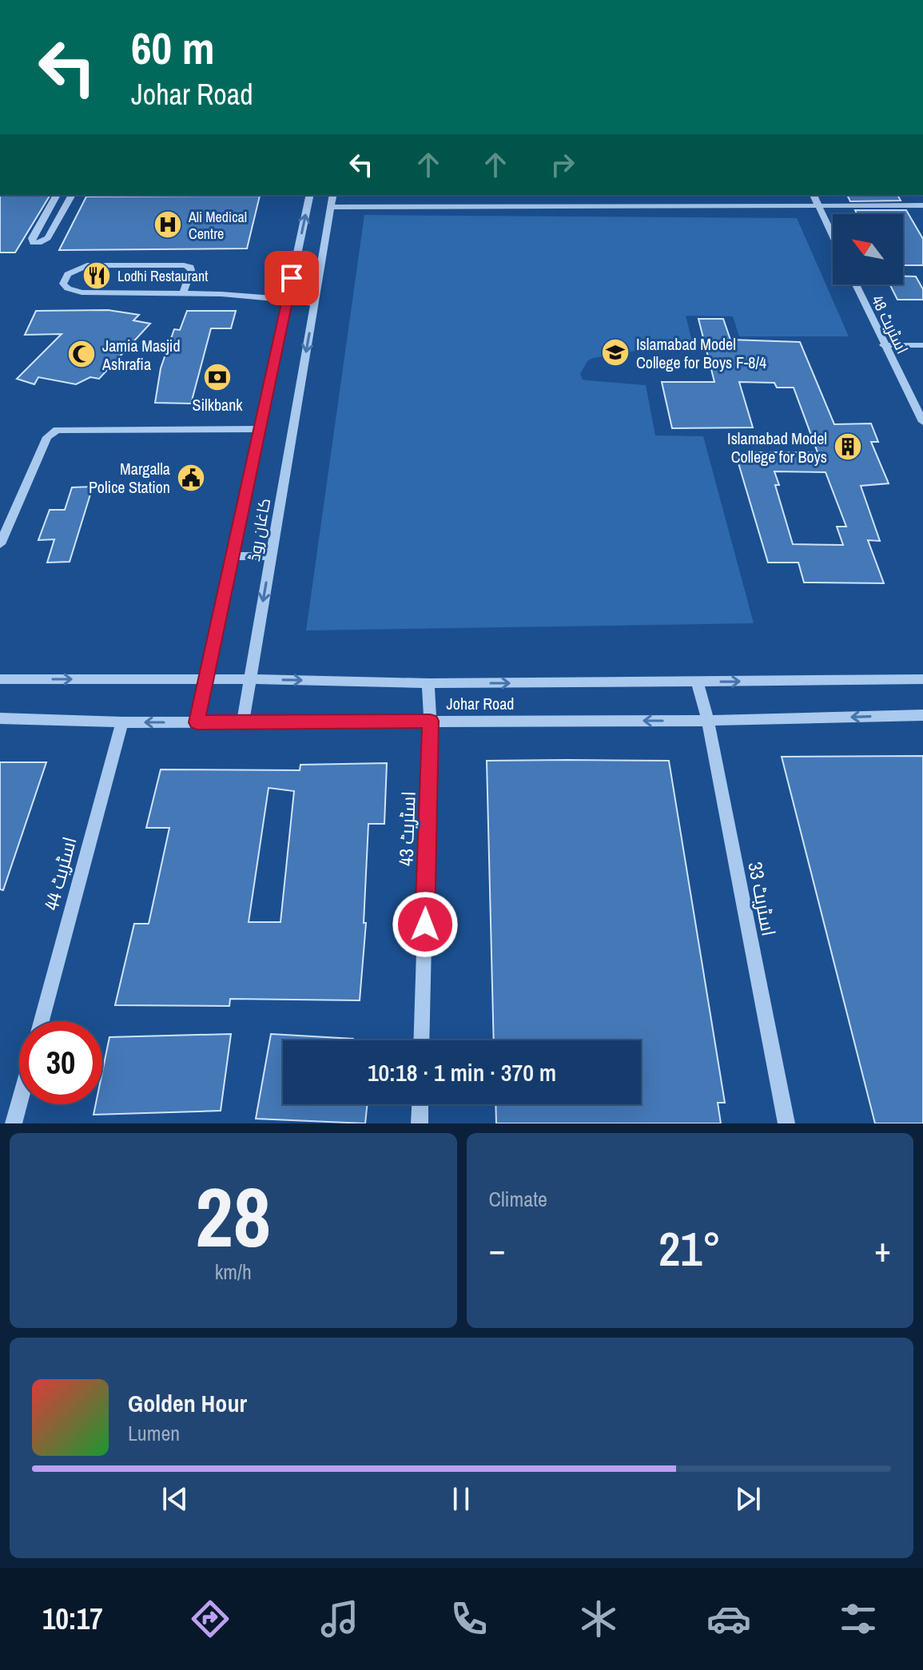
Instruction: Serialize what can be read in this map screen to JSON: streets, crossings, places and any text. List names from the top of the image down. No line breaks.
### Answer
{"streets":{"street":["اسٹریٹ 48","کاغان روڈ","Johar Road","اسٹریٹ 43","اسٹریٹ 44","اسٹریٹ 33"]},"crossings":[["کاغان روڈ","Johar Road"],["Johar Road","اسٹریٹ 43"],["Johar Road","اسٹریٹ 44"],["Johar Road","اسٹریٹ 33"]],"places":{"hospital":["Ali Medical Centre"],"restaurant":["Lodhi Restaurant"],"school or university":["Islamabad Model College for Boys F-8/4"],"mosque":["Jamia Masjid Ashrafia"],"bank":["Silkbank"],"building":["Islamabad Model College for Boys"],"public building":["Margalla Police Station"]},"north":"top left","page":{"turn":["60 m","Johar Road"],"limit":"30","trip":"10:18 · 1 min · 370 m","tile":[["28","km/h"],"Climate"],"heat":["−","21°","+"],"song":["Golden Hour","Lumen"],"tabs":"10:17"}}
